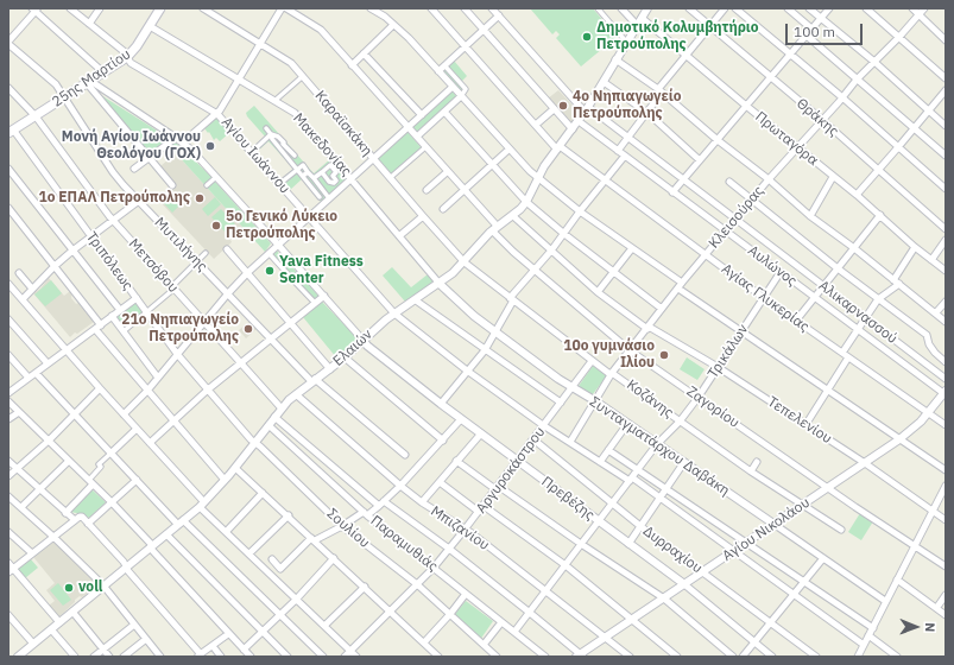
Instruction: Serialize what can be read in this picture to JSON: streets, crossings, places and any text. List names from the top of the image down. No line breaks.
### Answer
{"streets":{"main road":["25ης Μαρτίου"],"street":["Θράκης","Καραϊσκάκη","Πρωταγόρα","Μακεδονίας","Αγίου Ιωάννου","Κλεισούρας","Μυτιλήνης","Τριπόλεως","Μετσόβου","Αυλώνος","Αγίας Γλυκερίας","Αλικαρνασσού","Ελαιών","Τρικάλων","Κοζάνης","Ζαγορίου","Τεπελενίου","Συνταγματάρχου Δαβάκη","Αργυροκάστρου","Πρεβέζης","Σουλίου","Μπιζανίου","Αγίου Νικολάου","Παραμυθιάς","Δυρραχίου"]},"crossings":[["25ης Μαρτίου","Μακεδονίας"],["25ης Μαρτίου","Αγίου Ιωάννου"],["25ης Μαρτίου","Μυτιλήνης"],["25ης Μαρτίου","Τριπόλεως"],["25ης Μαρτίου","Μετσόβου"],["Θράκης","Κλεισούρας"],["Καραϊσκάκη","Ελαιών"],["Καραϊσκάκη","Κοζάνης"],["Πρωταγόρα","Κλεισούρας"],["Πρωταγόρα","Ελαιών"],["Μακεδονίας","Ελαιών"],["Μακεδονίας","Συνταγματάρχου Δαβάκη"],["Αγίου Ιωάννου","Κλεισούρας"],["Αγίου Ιωάννου","Ελαιών"],["Αγίου Ιωάννου","Τρικάλων"],["Αγίου Ιωάννου","Αργυροκάστρου"],["Αγίου Ιωάννου","Αγίου Νικολάου"],["Κλεισούρας","Αυλώνος"],["Κλεισούρας","Αγίας Γλυκερίας"],["Κλεισούρας","Αλικαρνασσού"],["Κλεισούρας","Κοζάνης"],["Κλεισούρας","Ζαγορίου"],["Κλεισούρας","Τεπελενίου"],["Κλεισούρας","Συνταγματάρχου Δαβάκη"],["Μυτιλήνης","Ελαιών"],["Τριπόλεως","Σουλίου"],["Μετσόβου","Ελαιών"],["Αυλώνος","Ελαιών"],["Αυλώνος","Τρικάλων"],["Αυλώνος","Αγίου Νικολάου"],["Αγίας Γλυκερίας","Ελαιών"],["Αγίας Γλυκερίας","Τρικάλων"],["Αγίας Γλυκερίας","Αγίου Νικολάου"],["Αλικαρνασσού","Ελαιών"],["Ελαιών","Κοζάνης"],["Ελαιών","Ζαγορίου"],["Ελαιών","Τεπελενίου"],["Ελαιών","Συνταγματάρχου Δαβάκη"],["Ελαιών","Πρεβέζης"],["Ελαιών","Σουλίου"],["Ελαιών","Μπιζανίου"],["Ελαιών","Παραμυθιάς"],["Τρικάλων","Κοζάνης"],["Τρικάλων","Ζαγορίου"],["Τρικάλων","Τεπελενίου"],["Τρικάλων","Συνταγματάρχου Δαβάκη"],["Τρικάλων","Πρεβέζης"],["Τρικάλων","Μπιζανίου"],["Τρικάλων","Παραμυθιάς"],["Τρικάλων","Δυρραχίου"],["Κοζάνης","Αργυροκάστρου"],["Κοζάνης","Αγίου Νικολάου"],["Ζαγορίου","Αγίου Νικολάου"],["Τεπελενίου","Αγίου Νικολάου"],["Συνταγματάρχου Δαβάκη","Αργυροκάστρου"],["Συνταγματάρχου Δαβάκη","Αγίου Νικολάου"],["Αργυροκάστρου","Πρεβέζης"],["Αργυροκάστρου","Σουλίου"],["Αργυροκάστρου","Μπιζανίου"],["Αργυροκάστρου","Παραμυθιάς"],["Αργυροκάστρου","Δυρραχίου"],["Πρεβέζης","Αγίου Νικολάου"],["Μπιζανίου","Αγίου Νικολάου"],["Αγίου Νικολάου","Δυρραχίου"]],"places":["Δημοτικό Κολυμβητήριο Πετρούπολης","4ο Νηπιαγωγείο Πετρούπολης","Μονή Αγίου Ιωάννου Θεολόγου (ΓΟΧ)","1ο ΕΠΑΛ Πετρούπολης","5ο Γενικό Λύκειο Πετρούπολης","Yava Fitness Senter","21ο Νηπιαγωγείο Πετρούπολης","10ο γυμνάσιο Ιλίου","voll"],"scale_bar":"100 m","north":"right"}
